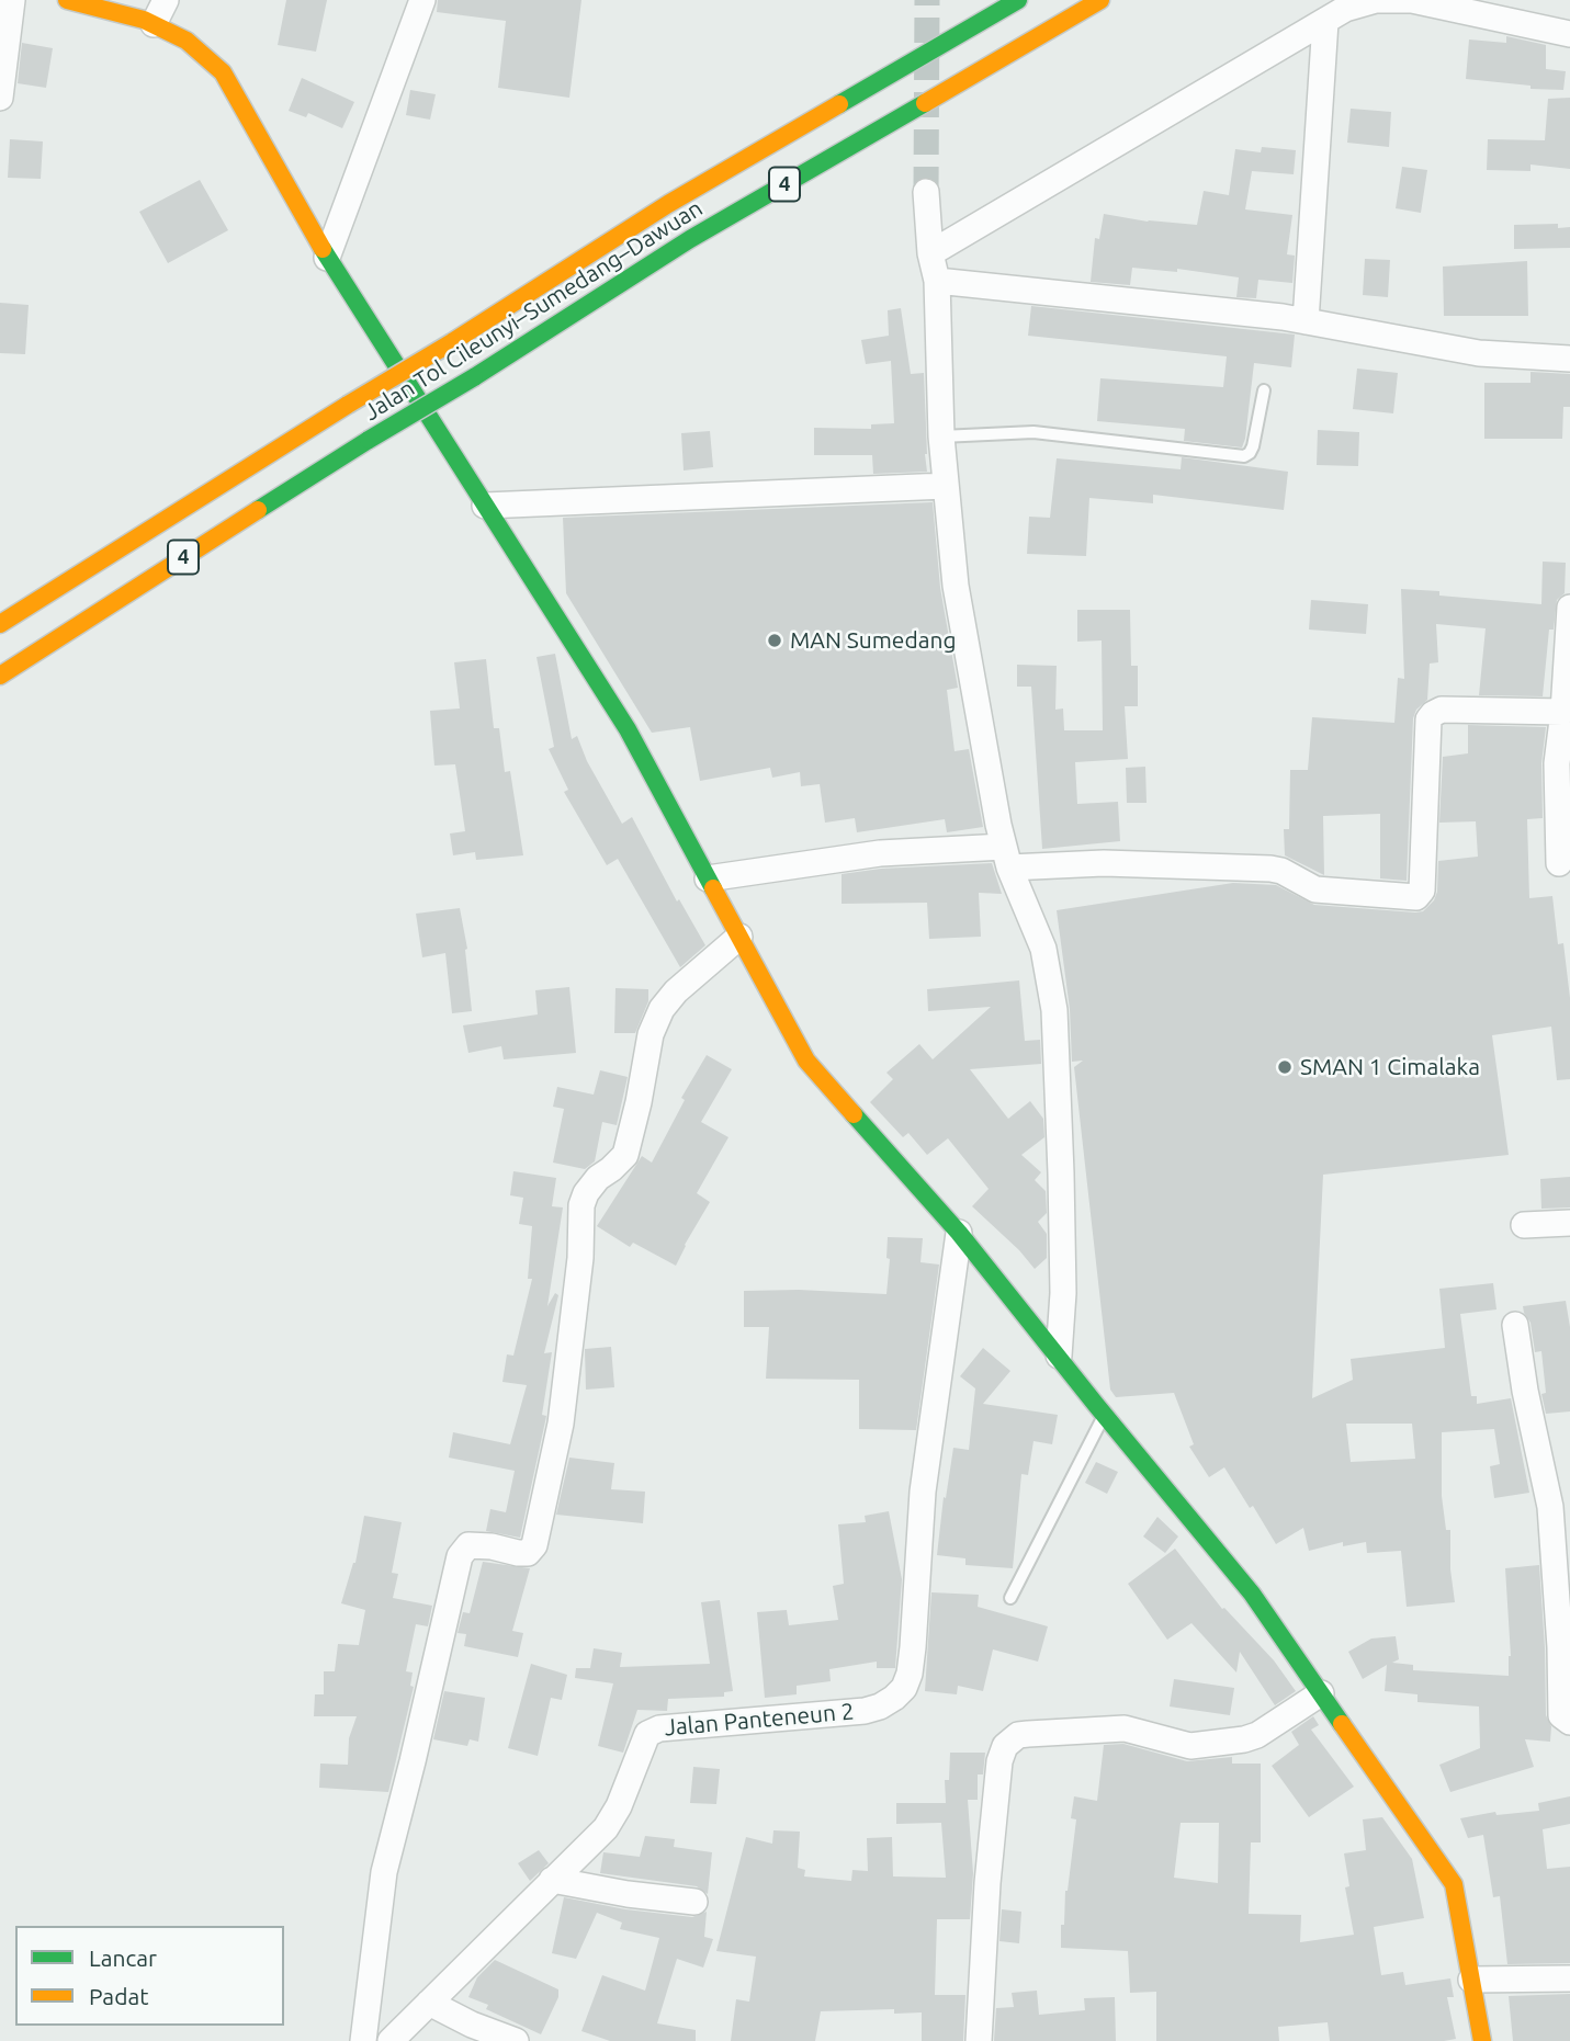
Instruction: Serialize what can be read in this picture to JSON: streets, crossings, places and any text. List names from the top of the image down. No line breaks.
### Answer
{"streets":{"main road":["4","Jalan Tol Cileunyi–Sumedang–Dawuan"],"street":["Jalan Panteneun 2"]},"places":["MAN Sumedang","SMAN 1 Cimalaka"],"legend":["Lancar","Padat"]}
